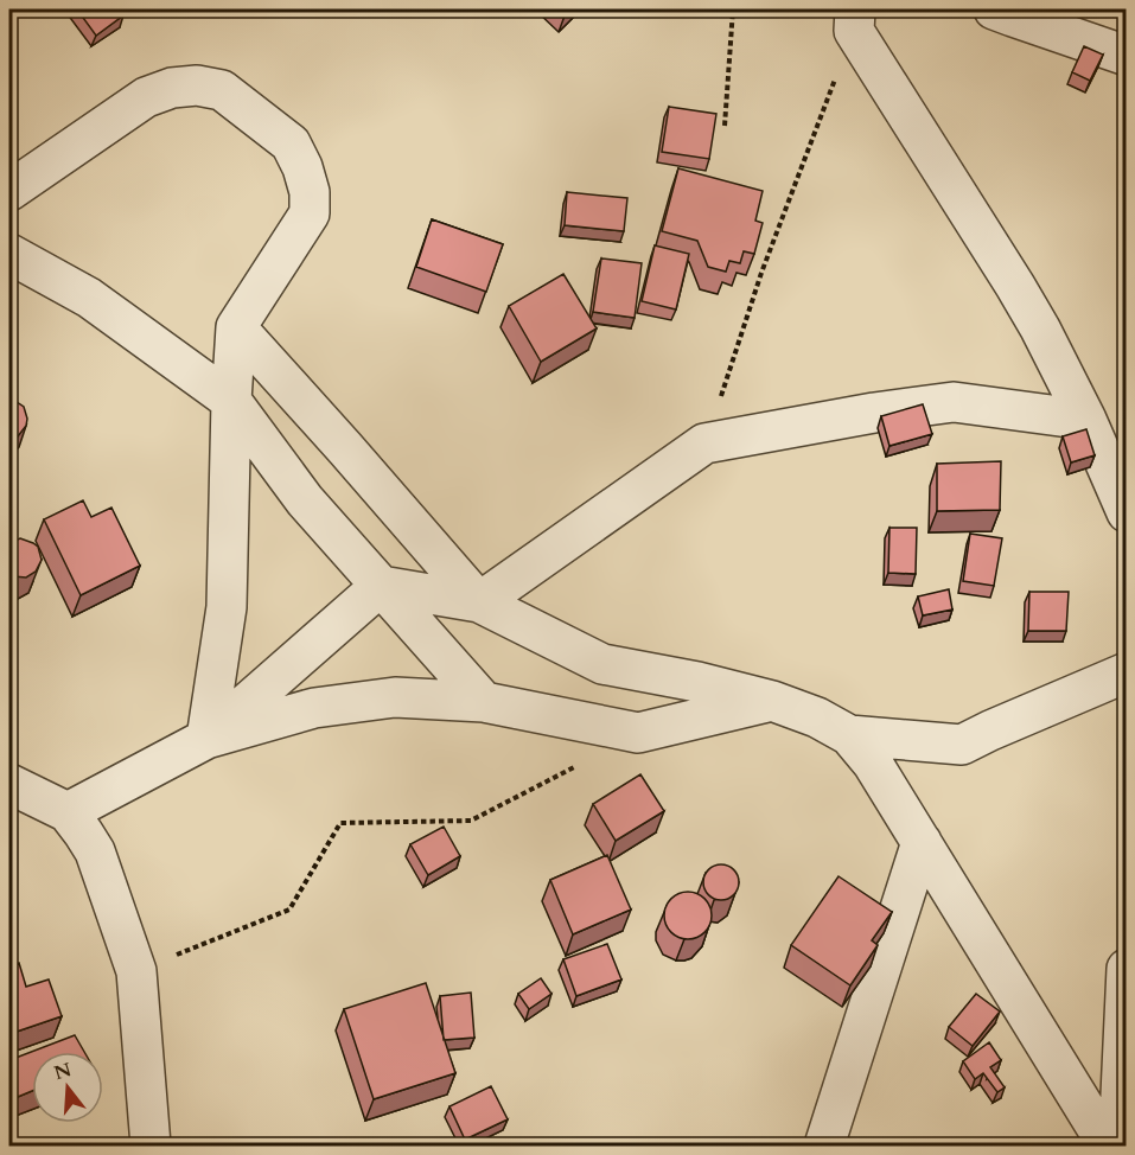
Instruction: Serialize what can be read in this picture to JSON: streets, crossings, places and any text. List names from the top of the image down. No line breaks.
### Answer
{"north":"top"}
